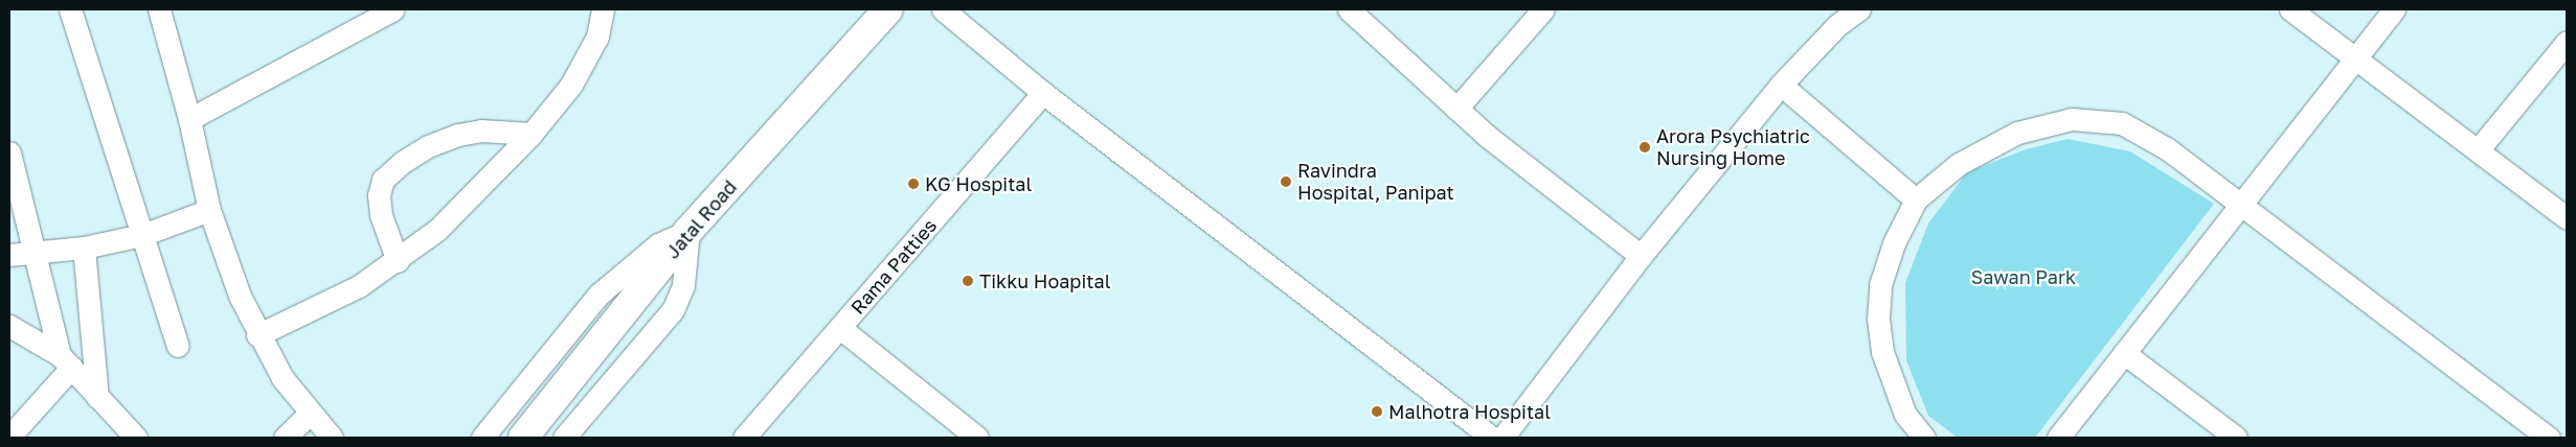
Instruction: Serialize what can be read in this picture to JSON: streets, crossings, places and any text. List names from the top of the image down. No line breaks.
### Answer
{"streets":{"main road":["Jatal Road"],"street":["Rama Patties"]},"parks":["Sawan Park"],"places":["Arora Psychiatric Nursing Home","Ravindra Hospital, Panipat","KG Hospital","Tikku Hoapital","Malhotra Hospital"]}
